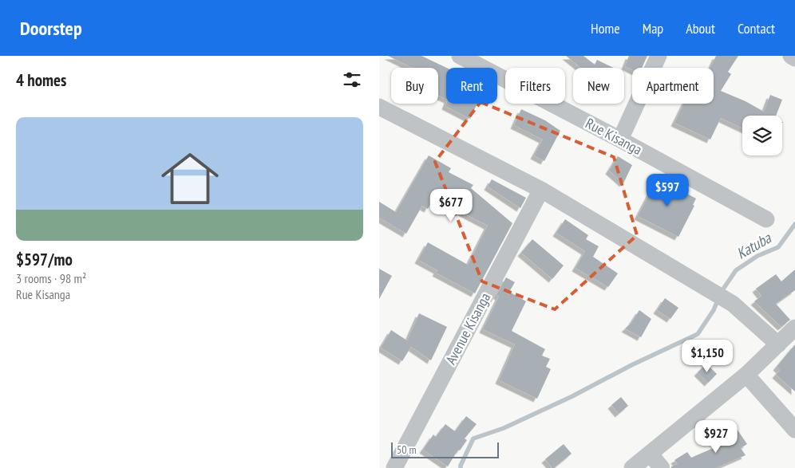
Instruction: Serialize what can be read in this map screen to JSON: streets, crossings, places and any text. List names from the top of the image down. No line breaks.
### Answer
{"streets":{"street":["Rue Kisanga","Avenue Kisanga"]},"water":["Katuba"],"scale_bar":"50 m","page":{"header":"Doorstep","nav":["Home","Map","About","Contact"],"heading":"4 homes","chip":["Buy","Rent","Filters","New","Apartment"],"list":[{"name":"$597/mo","note":"3 rooms · 98 m² · Rue Kisanga"}],"price":["$597","$677","$1,150","$927"],"scale":"50 m"}}
